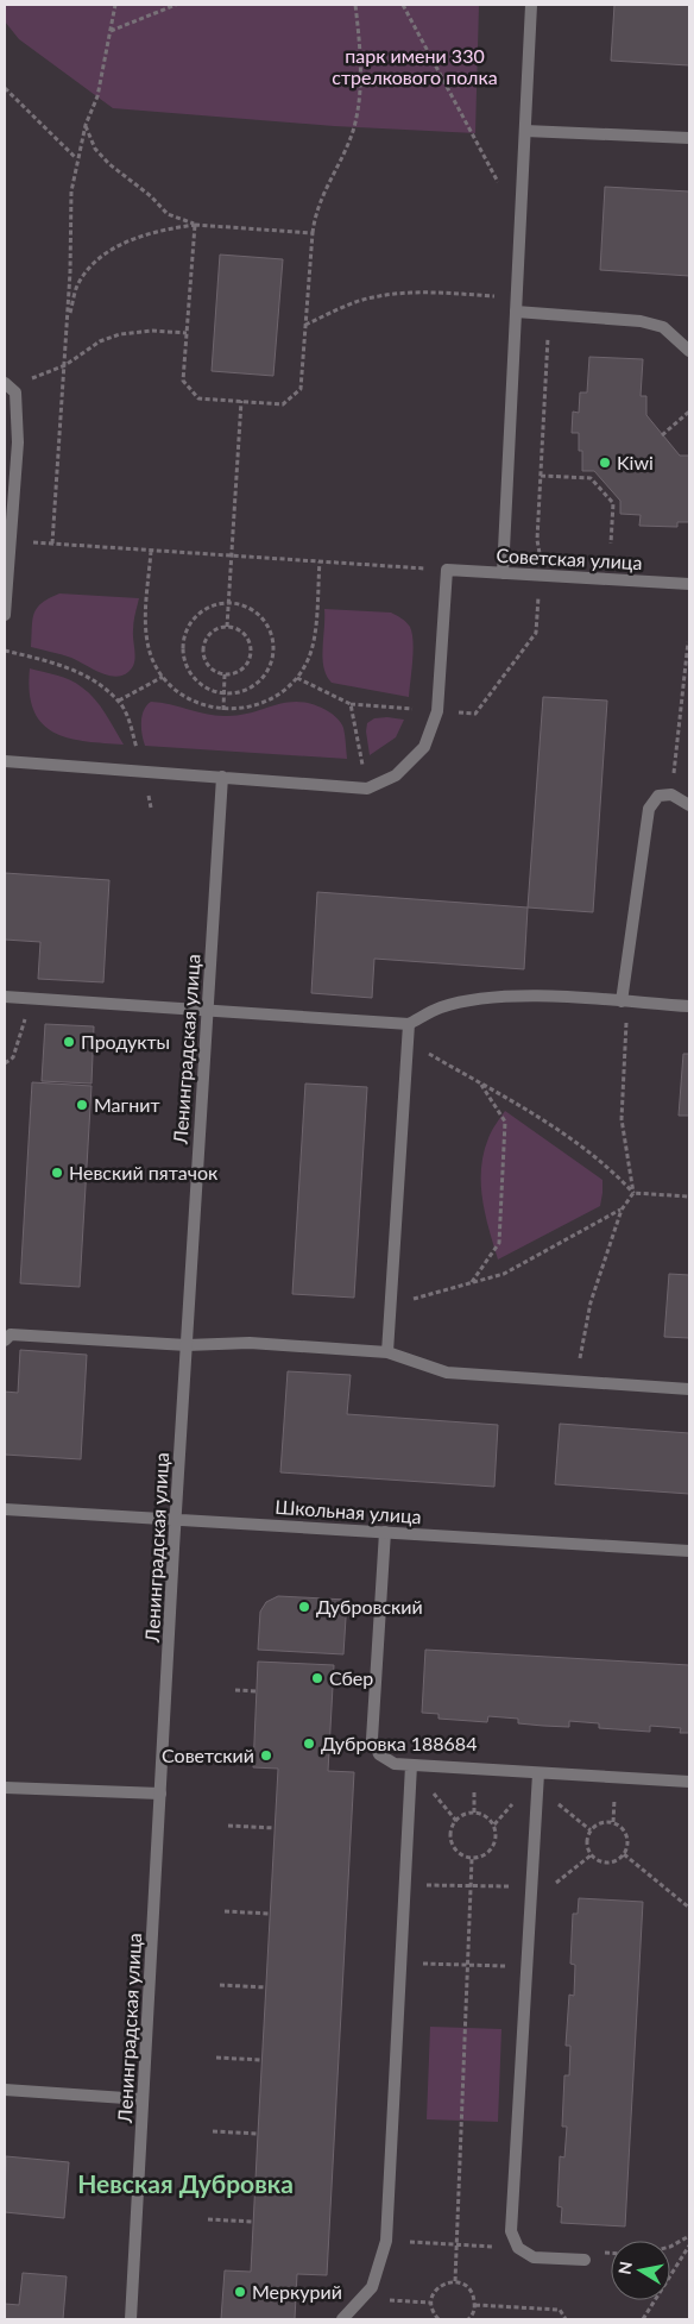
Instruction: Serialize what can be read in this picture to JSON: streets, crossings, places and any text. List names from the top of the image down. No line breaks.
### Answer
{"streets":{"street":["Советская улица","Ленинградская улица","Школьная улица"]},"crossings":[["Ленинградская улица","Школьная улица"]],"districts":["Невская Дубровка"],"parks":["парк имени 330 стрелкового полка"],"places":["Kiwi","Продукты","Магнит","Невский пятачок","Дубровский","Сбер","Дубровка 188684","Советский","Меркурий"],"north":"left"}
